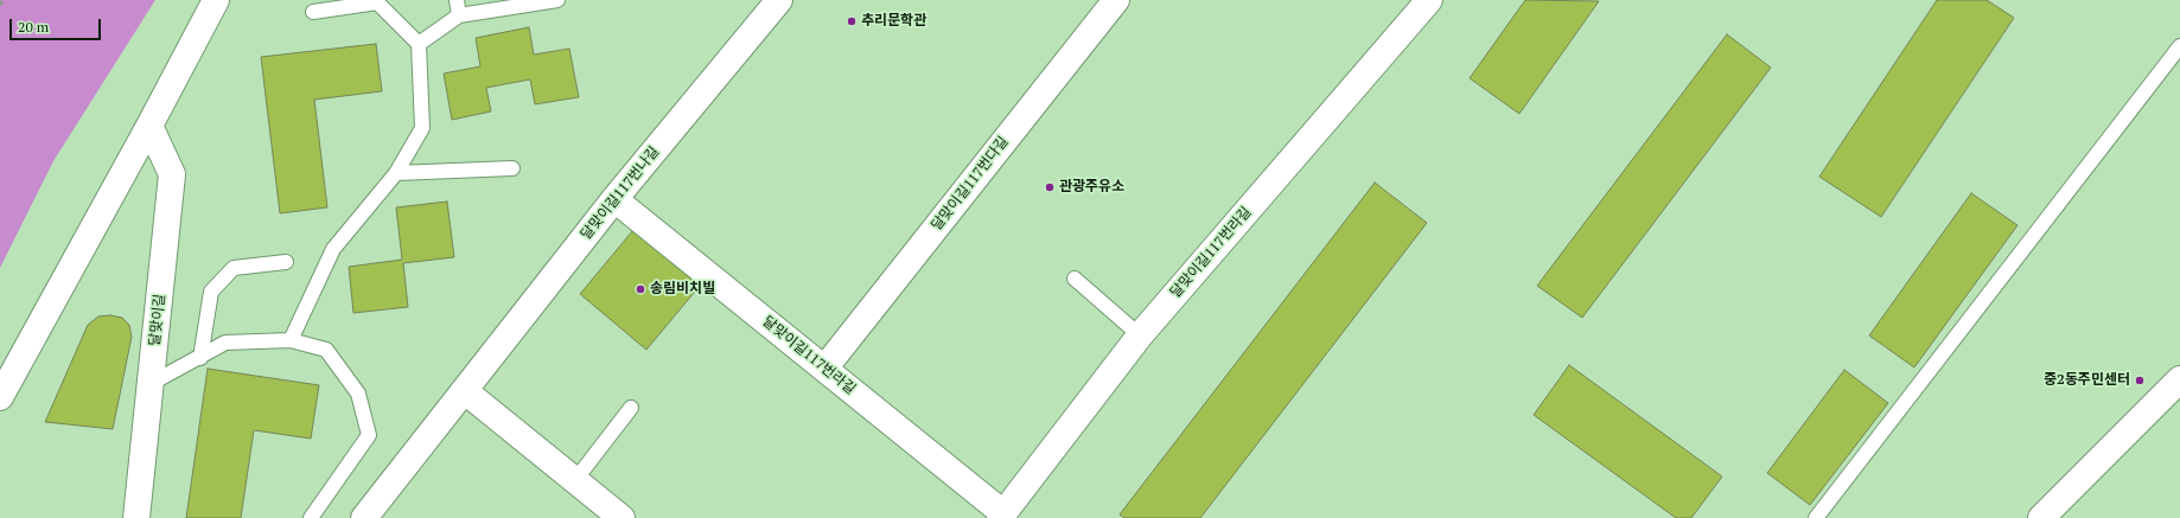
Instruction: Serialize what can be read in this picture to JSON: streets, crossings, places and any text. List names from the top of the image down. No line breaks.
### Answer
{"streets":{"street":["달맞이길117번다길","달맞이길117번나길","달맞이길117번라길","달맞이길"]},"crossings":[["달맞이길117번다길","달맞이길117번라길"],["달맞이길117번나길","달맞이길117번라길"]],"places":["추리문학관","관광주유소","송림비치빌","중2동주민센터"],"scale_bar":"20 m"}
